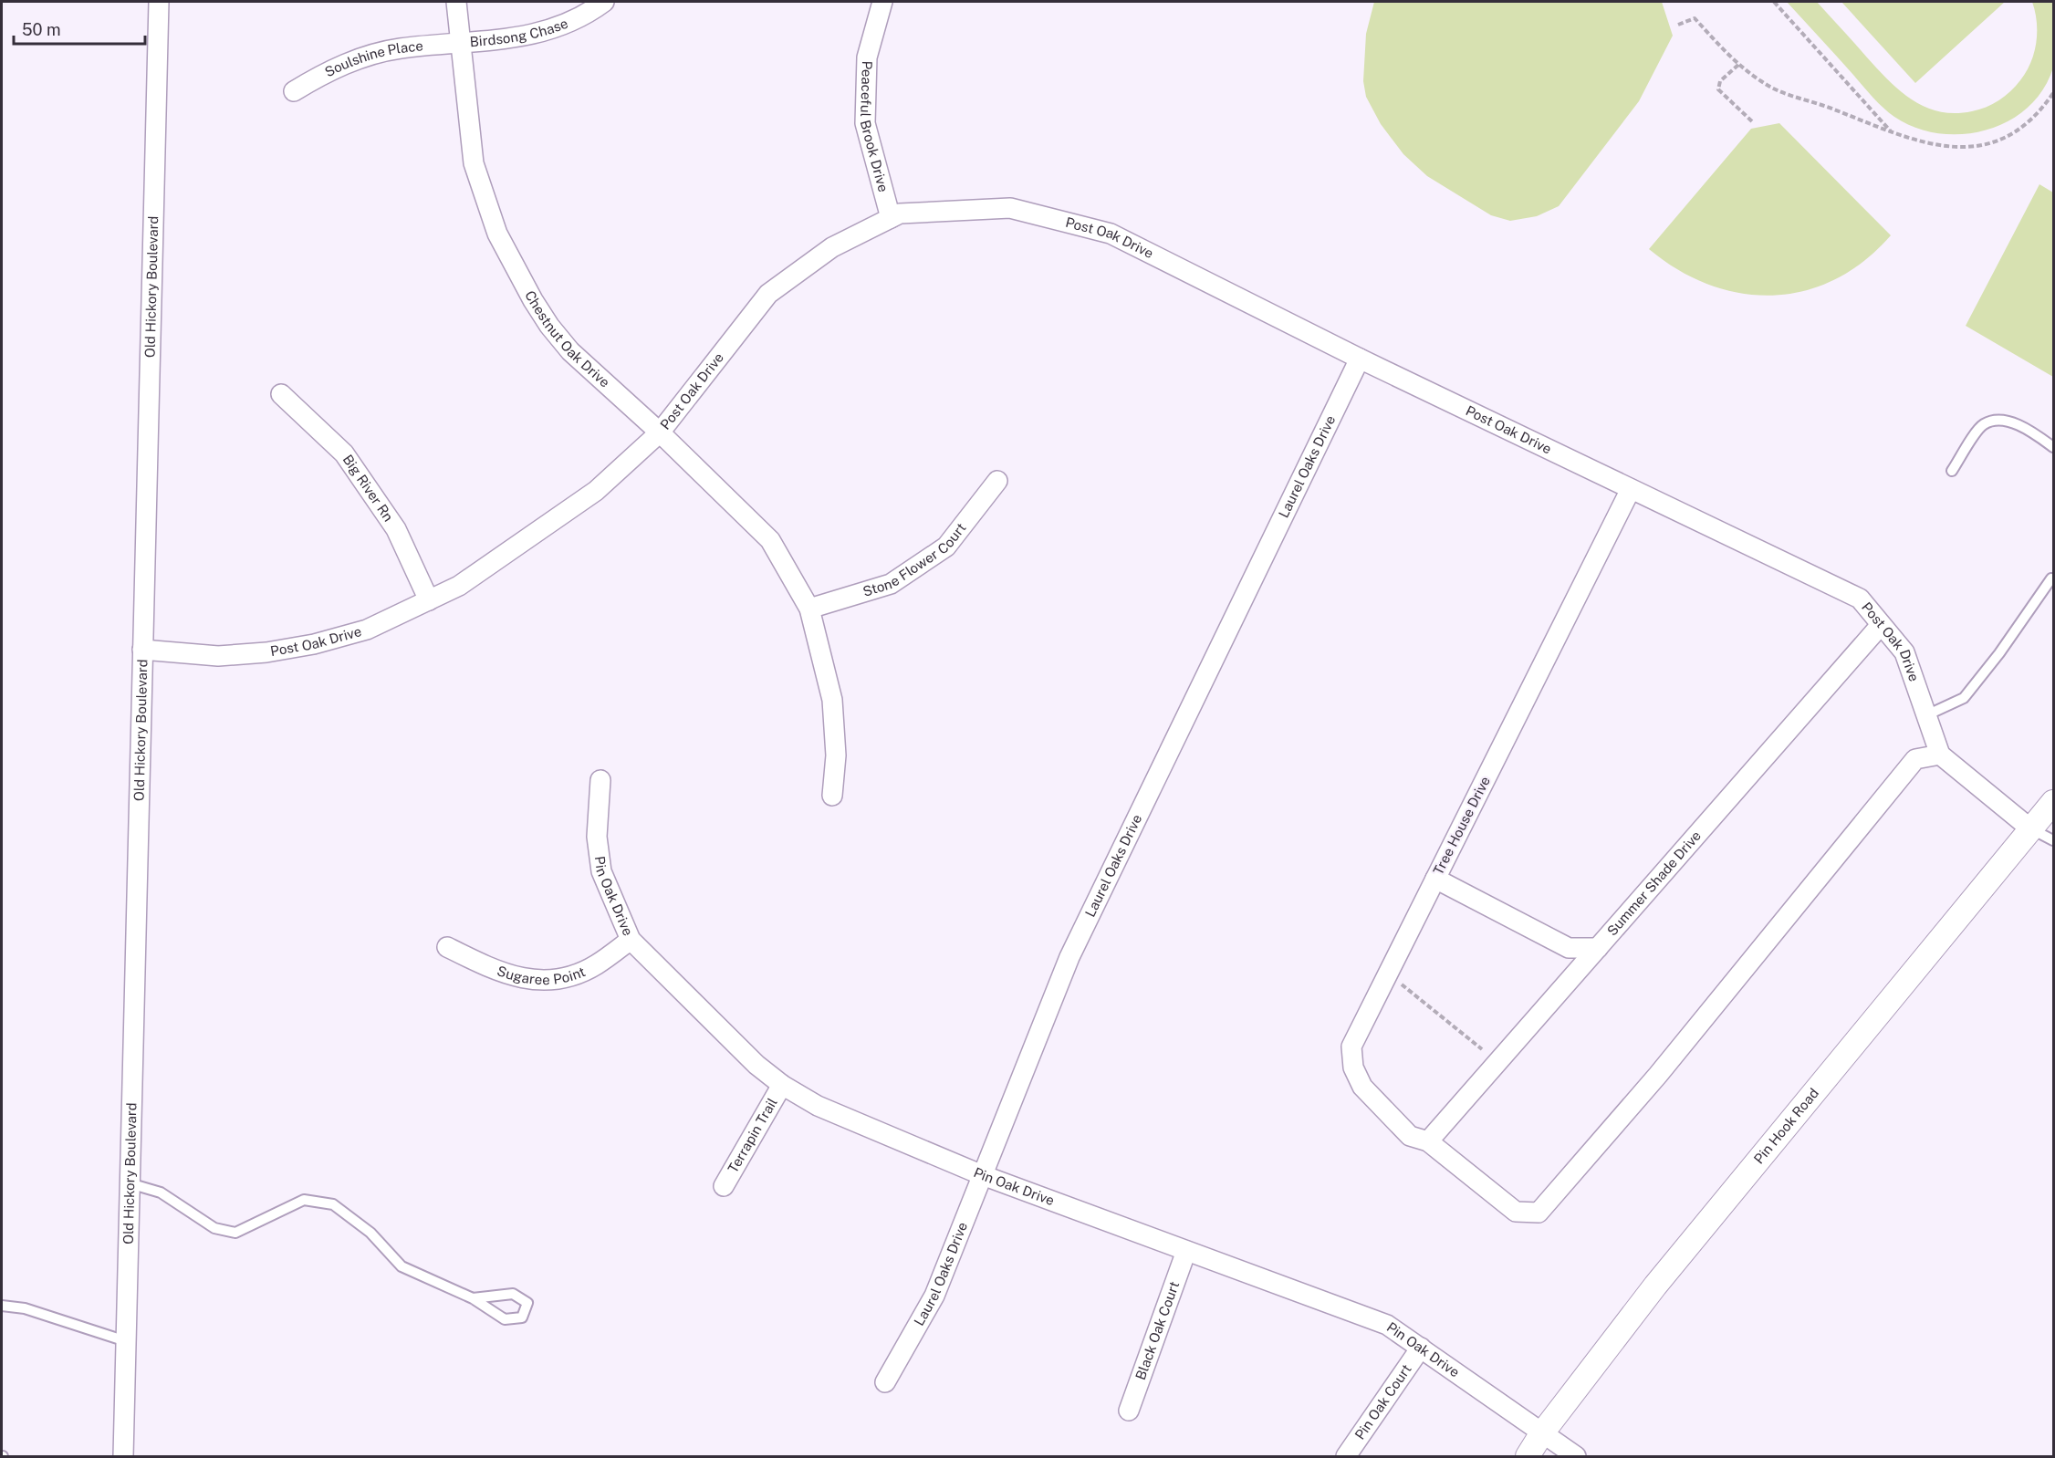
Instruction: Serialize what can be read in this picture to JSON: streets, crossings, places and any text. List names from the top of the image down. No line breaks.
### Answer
{"streets":{"street":["Birdsong Chase","Soulshine Place","Peaceful Brook Drive","Post Oak Drive","Old Hickory Boulevard","Chestnut Oak Drive","Laurel Oaks Drive","Big River Rn","Stone Flower Court","Tree House Drive","Summer Shade Drive","Pin Oak Drive","Sugaree Point","Pin Hook Road","Terrapin Trail","Black Oak Court","Pin Oak Court"]},"crossings":[["Birdsong Chase","Soulshine Place"],["Birdsong Chase","Chestnut Oak Drive"],["Soulshine Place","Chestnut Oak Drive"],["Peaceful Brook Drive","Post Oak Drive"],["Post Oak Drive","Old Hickory Boulevard"],["Post Oak Drive","Chestnut Oak Drive"],["Post Oak Drive","Laurel Oaks Drive"],["Post Oak Drive","Big River Rn"],["Post Oak Drive","Tree House Drive"],["Post Oak Drive","Summer Shade Drive"],["Chestnut Oak Drive","Stone Flower Court"],["Laurel Oaks Drive","Pin Oak Drive"],["Tree House Drive","Summer Shade Drive"],["Pin Oak Drive","Sugaree Point"],["Pin Oak Drive","Pin Hook Road"],["Pin Oak Drive","Terrapin Trail"],["Pin Oak Drive","Black Oak Court"],["Pin Oak Drive","Pin Oak Court"]],"scale_bar":"50 m"}
